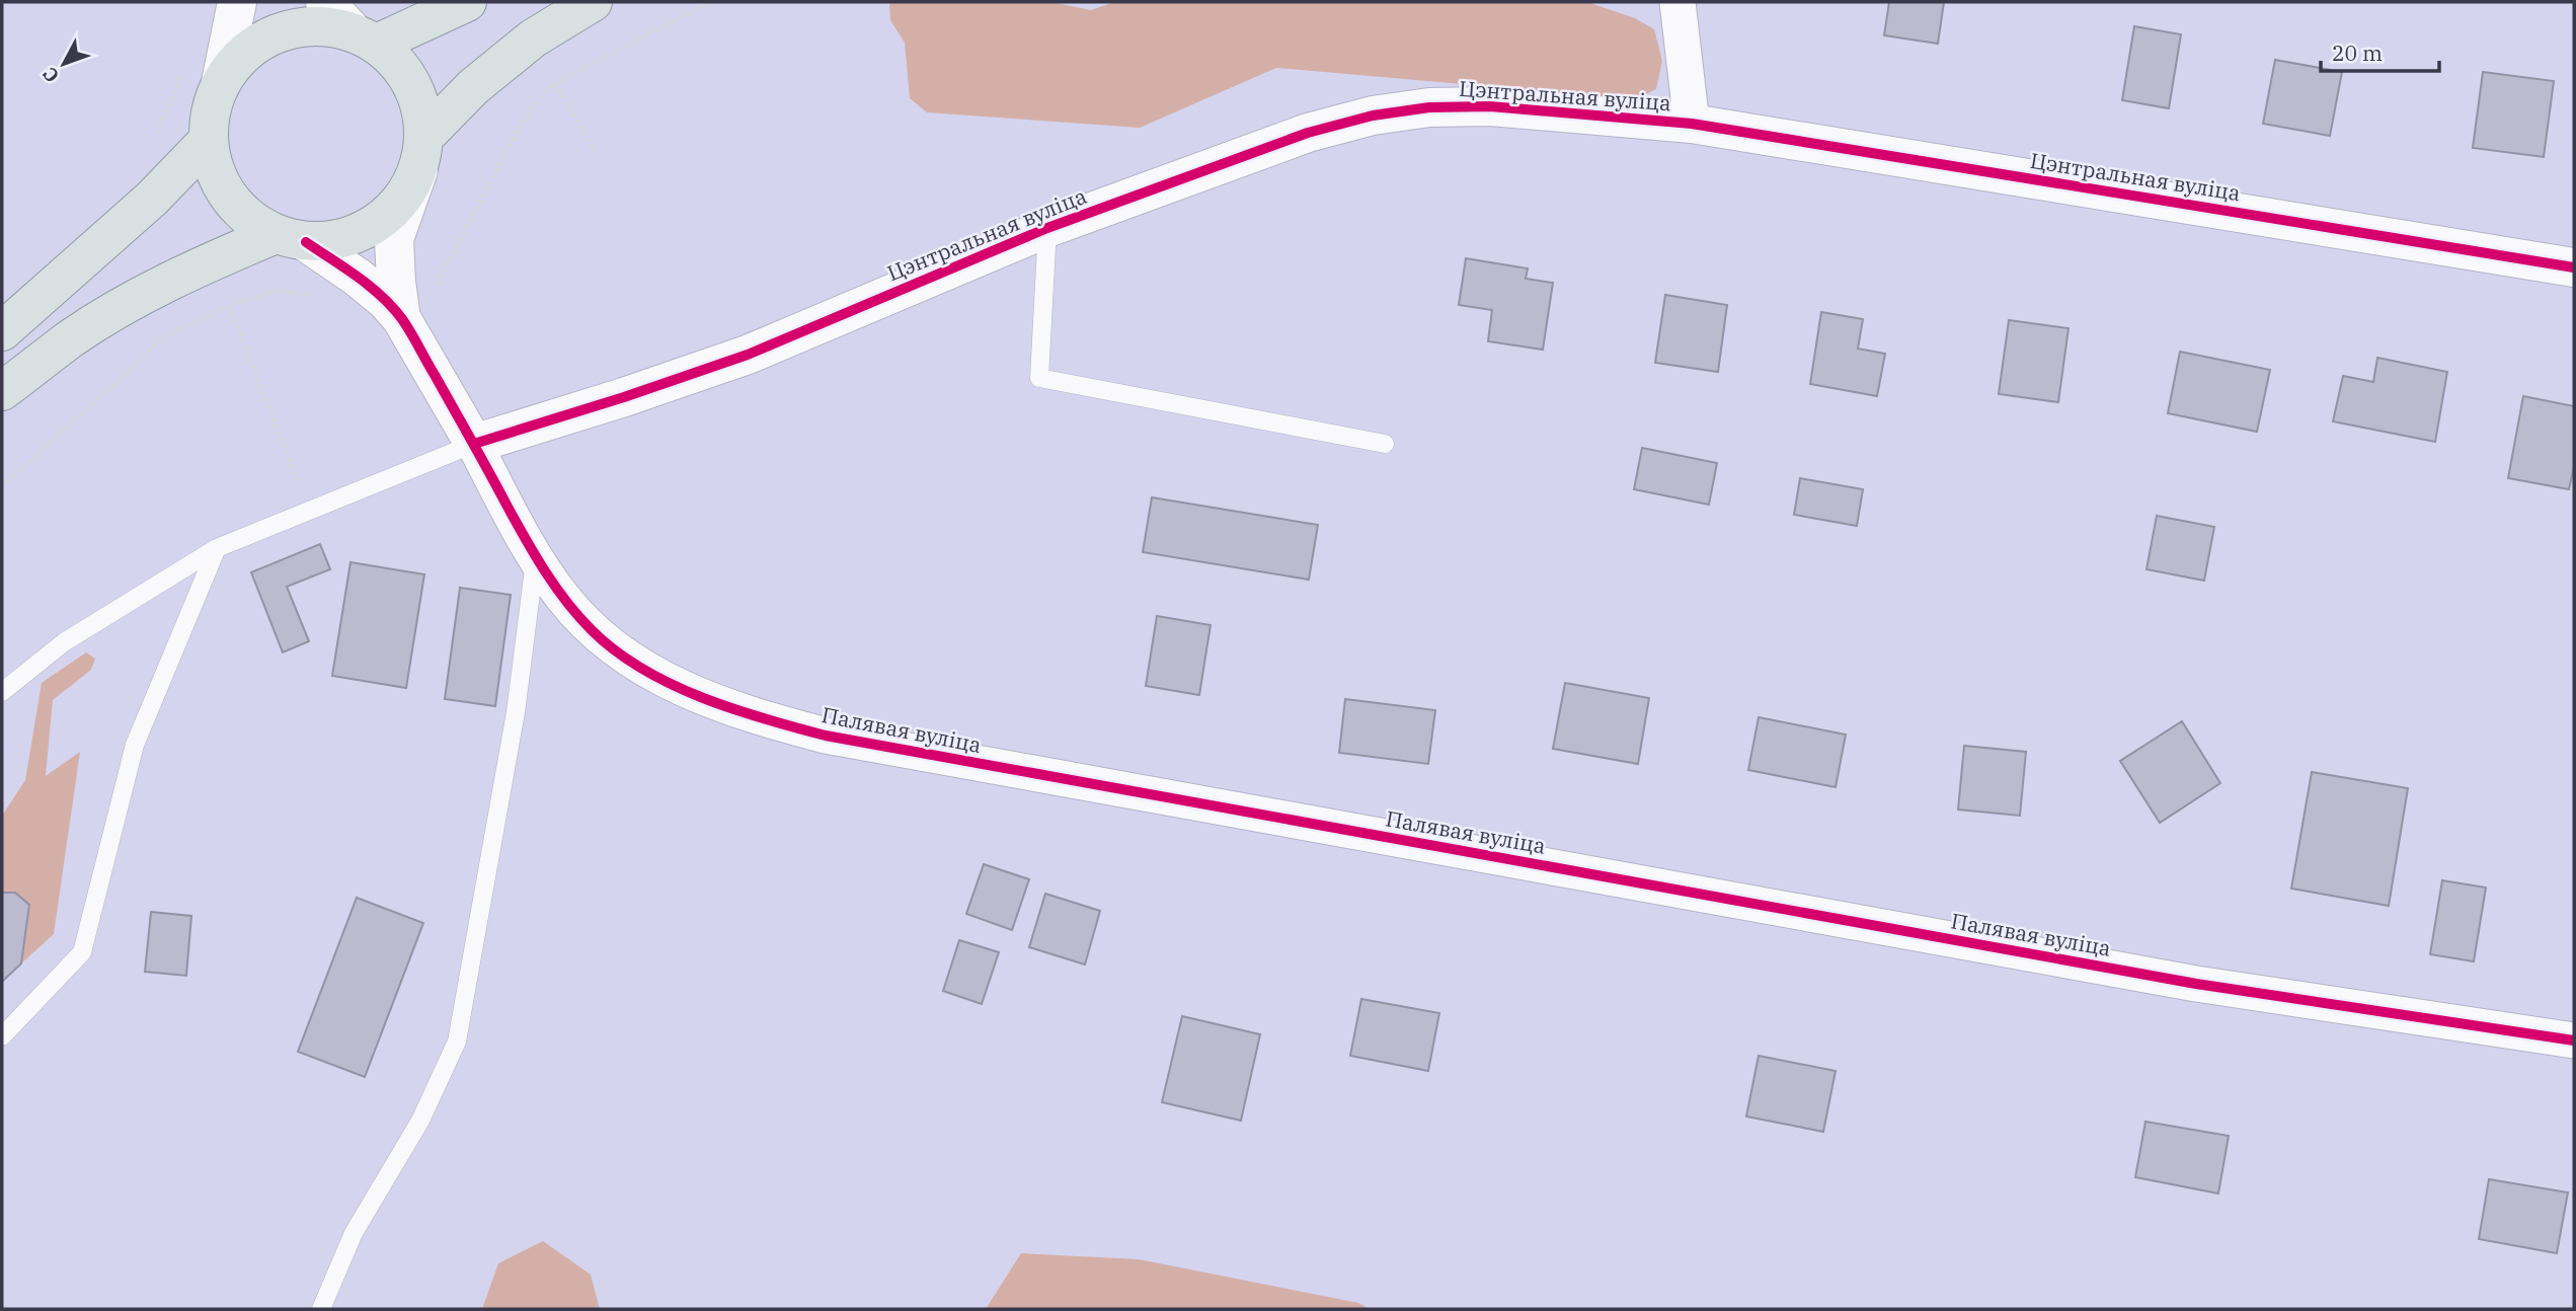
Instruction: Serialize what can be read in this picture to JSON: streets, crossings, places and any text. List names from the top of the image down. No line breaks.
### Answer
{"streets":{"street":["Цэнтральная вуліца","Палявая вуліца"]},"crossings":[["Цэнтральная вуліца","Палявая вуліца"]],"scale_bar":"20 m","north":"bottom left"}
